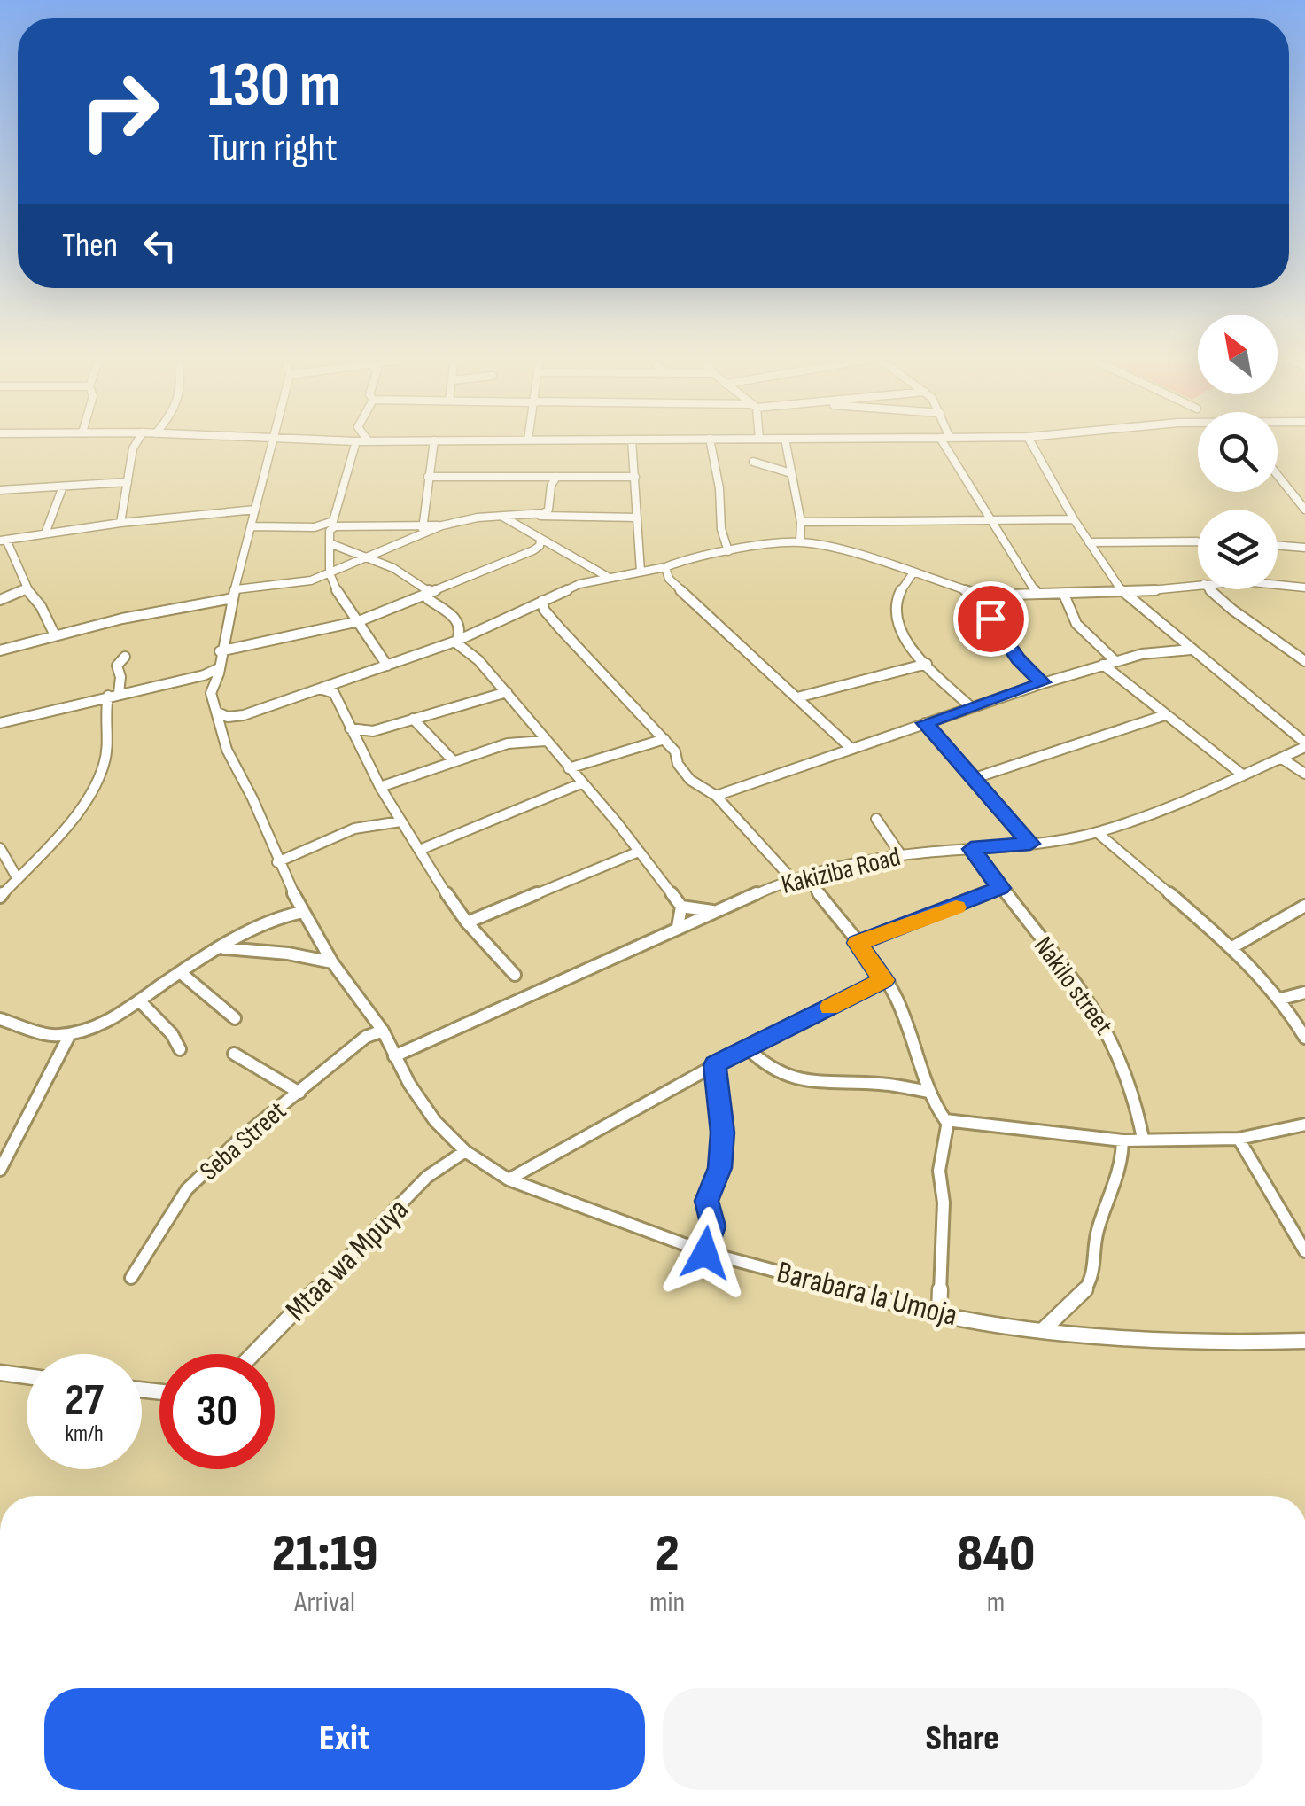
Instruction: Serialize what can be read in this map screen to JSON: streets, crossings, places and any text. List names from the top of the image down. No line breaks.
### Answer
{"streets":{"street":["Kakiziba Road","Nakilo street","Seba Street","Mtaa wa Mpuya","Barabara la Umoja"]},"crossings":[["Kakiziba Road","Nakilo street"],["Kakiziba Road","Barabara la Umoja"],["Seba Street","Barabara la Umoja"],["Mtaa wa Mpuya","Barabara la Umoja"]],"north":"top left","page":{"turn":["130 m","Turn right"],"then":"Then","speed":"27 km/h","limit":"30","eta":["21:19","Arrival","2","min","840","m"],"buttons":["Exit","Share"]}}
